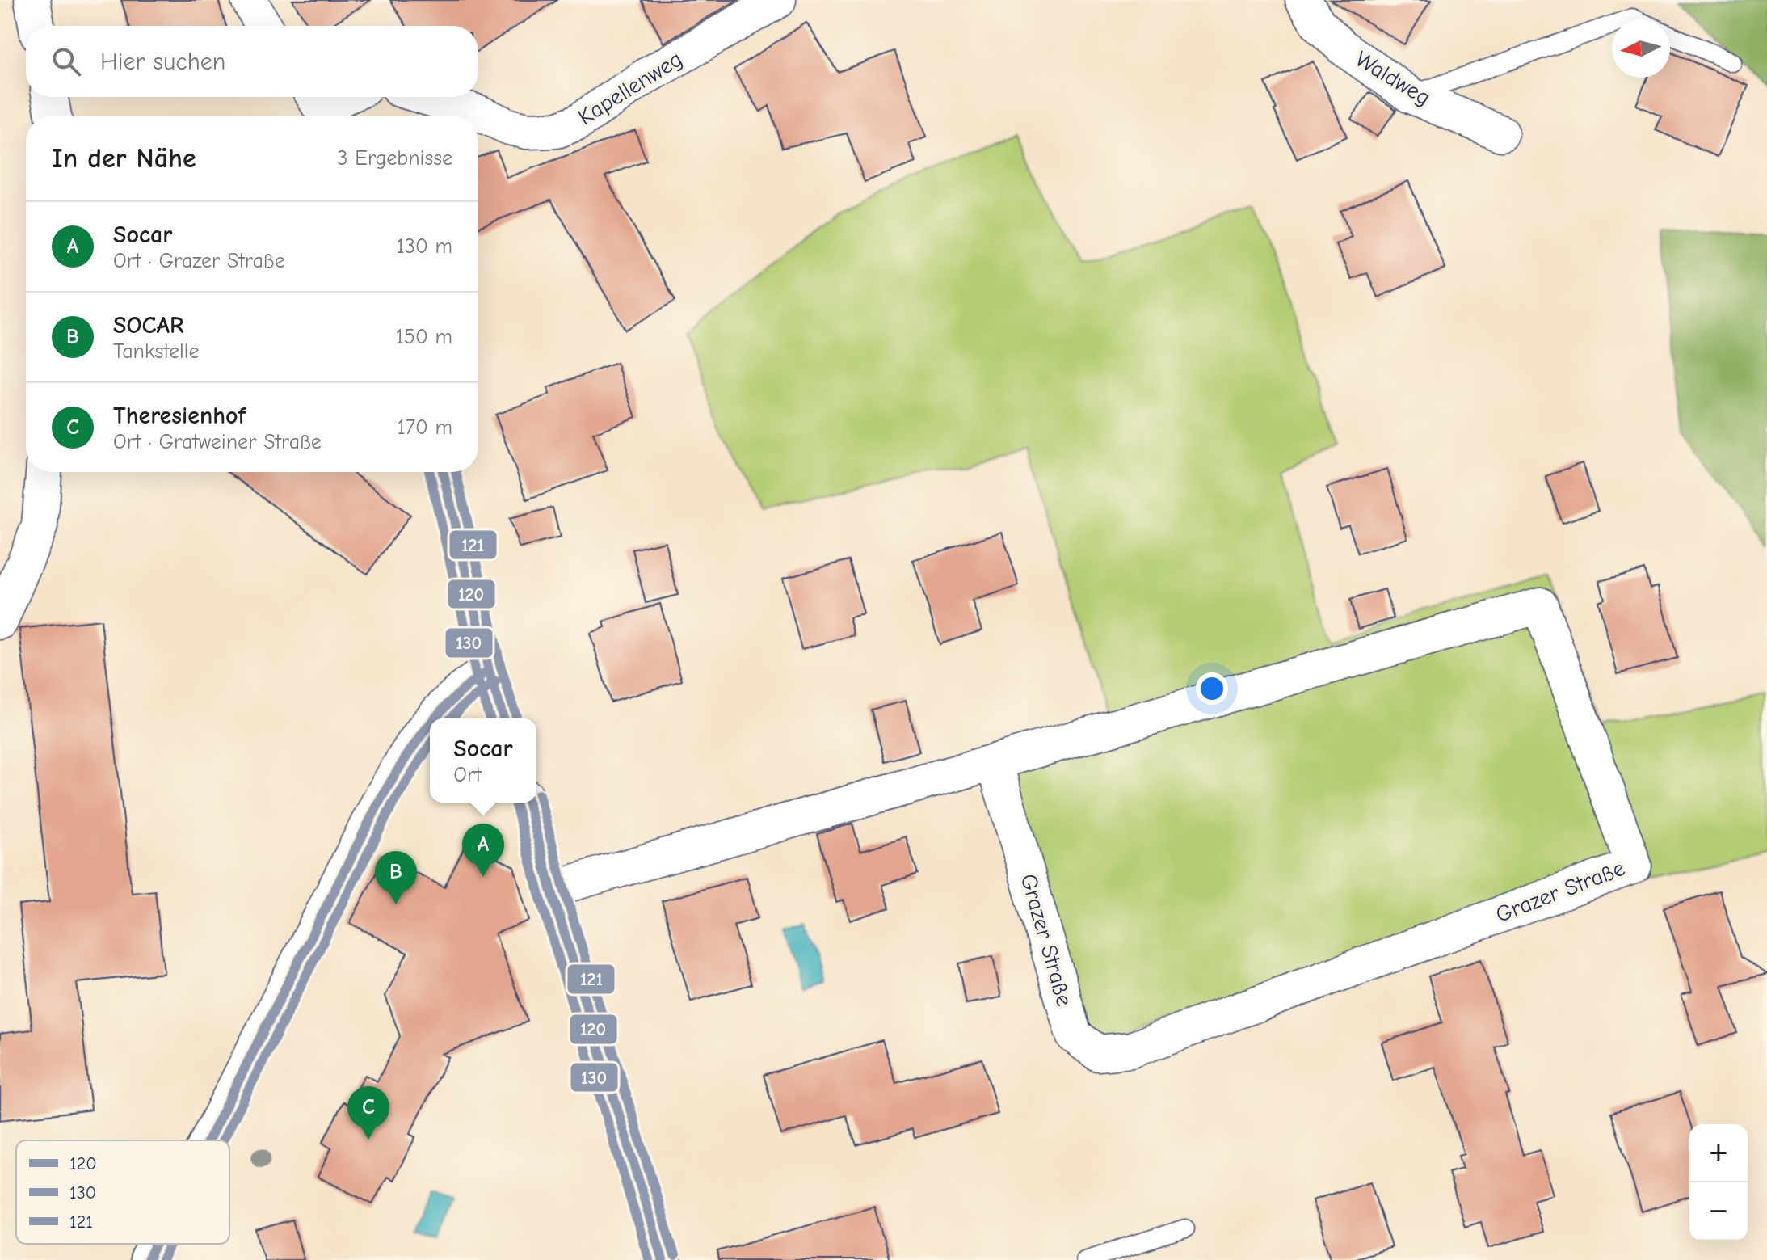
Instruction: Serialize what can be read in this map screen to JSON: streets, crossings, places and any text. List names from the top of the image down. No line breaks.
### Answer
{"streets":{"street":["Waldweg","Kapellenweg","Grazer Straße"]},"lines":["transit line 120","transit line 130","transit line 121"],"legend":["120","130","121"],"north":"left","page":{"search":"Hier suchen","heading":["In der Nähe","3 Ergebnisse"],"list":[{"mark":"A","name":"Socar","note":"Ort · Grazer Straße","value":"130 m"},{"mark":"B","name":"SOCAR","note":"Tankstelle","value":"150 m"},{"mark":"C","name":"Theresienhof","note":"Ort · Gratweiner Straße","value":"170 m"}],"popup":["Socar","Ort"],"pins":["A","B","C"],"map_buttons":["+","−"]}}
